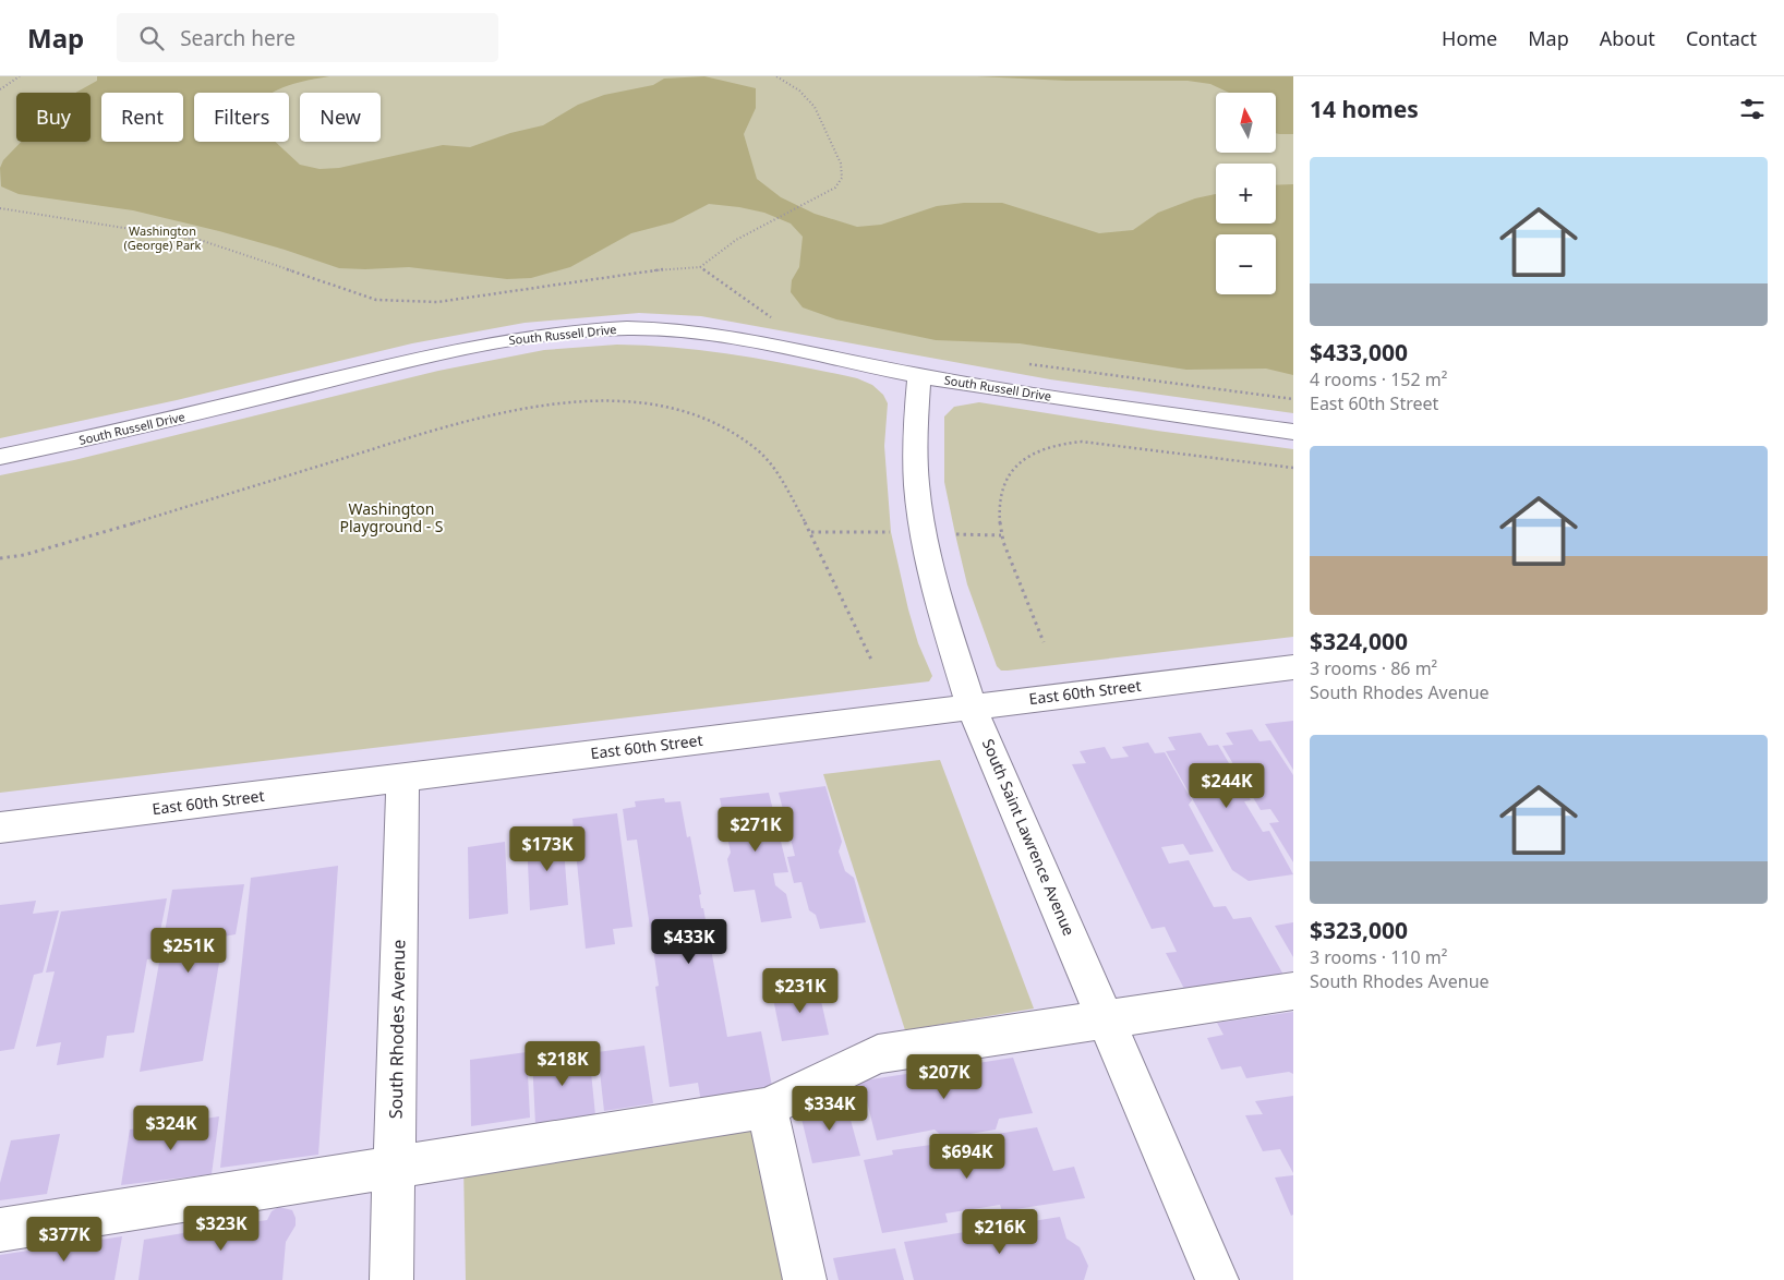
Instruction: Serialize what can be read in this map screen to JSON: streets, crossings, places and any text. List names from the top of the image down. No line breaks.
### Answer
{"streets":{"street":["South Russell Drive","East 60th Street","South Saint Lawrence Avenue","South Rhodes Avenue"]},"crossings":[["South Russell Drive","South Saint Lawrence Avenue"],["East 60th Street","South Saint Lawrence Avenue"],["East 60th Street","South Rhodes Avenue"]],"parks":["Washington (George) Park","Washington Playground - S"],"north":"top","page":{"header":"Map","search":"Search here","nav":["Home","Map","About","Contact"],"heading":"14 homes","map_buttons":["+","−"],"chip":["Buy","Rent","Filters","New"],"list":[{"name":"$433,000","note":"4 rooms · 152 m² · East 60th Street"},{"name":"$324,000","note":"3 rooms · 86 m² · South Rhodes Avenue"},{"name":"$323,000","note":"3 rooms · 110 m² · South Rhodes Avenue"}],"price":["$244K","$271K","$173K","$433K","$251K","$231K","$218K","$207K","$334K","$324K","$694K","$323K","$216K","$377K"]}}
